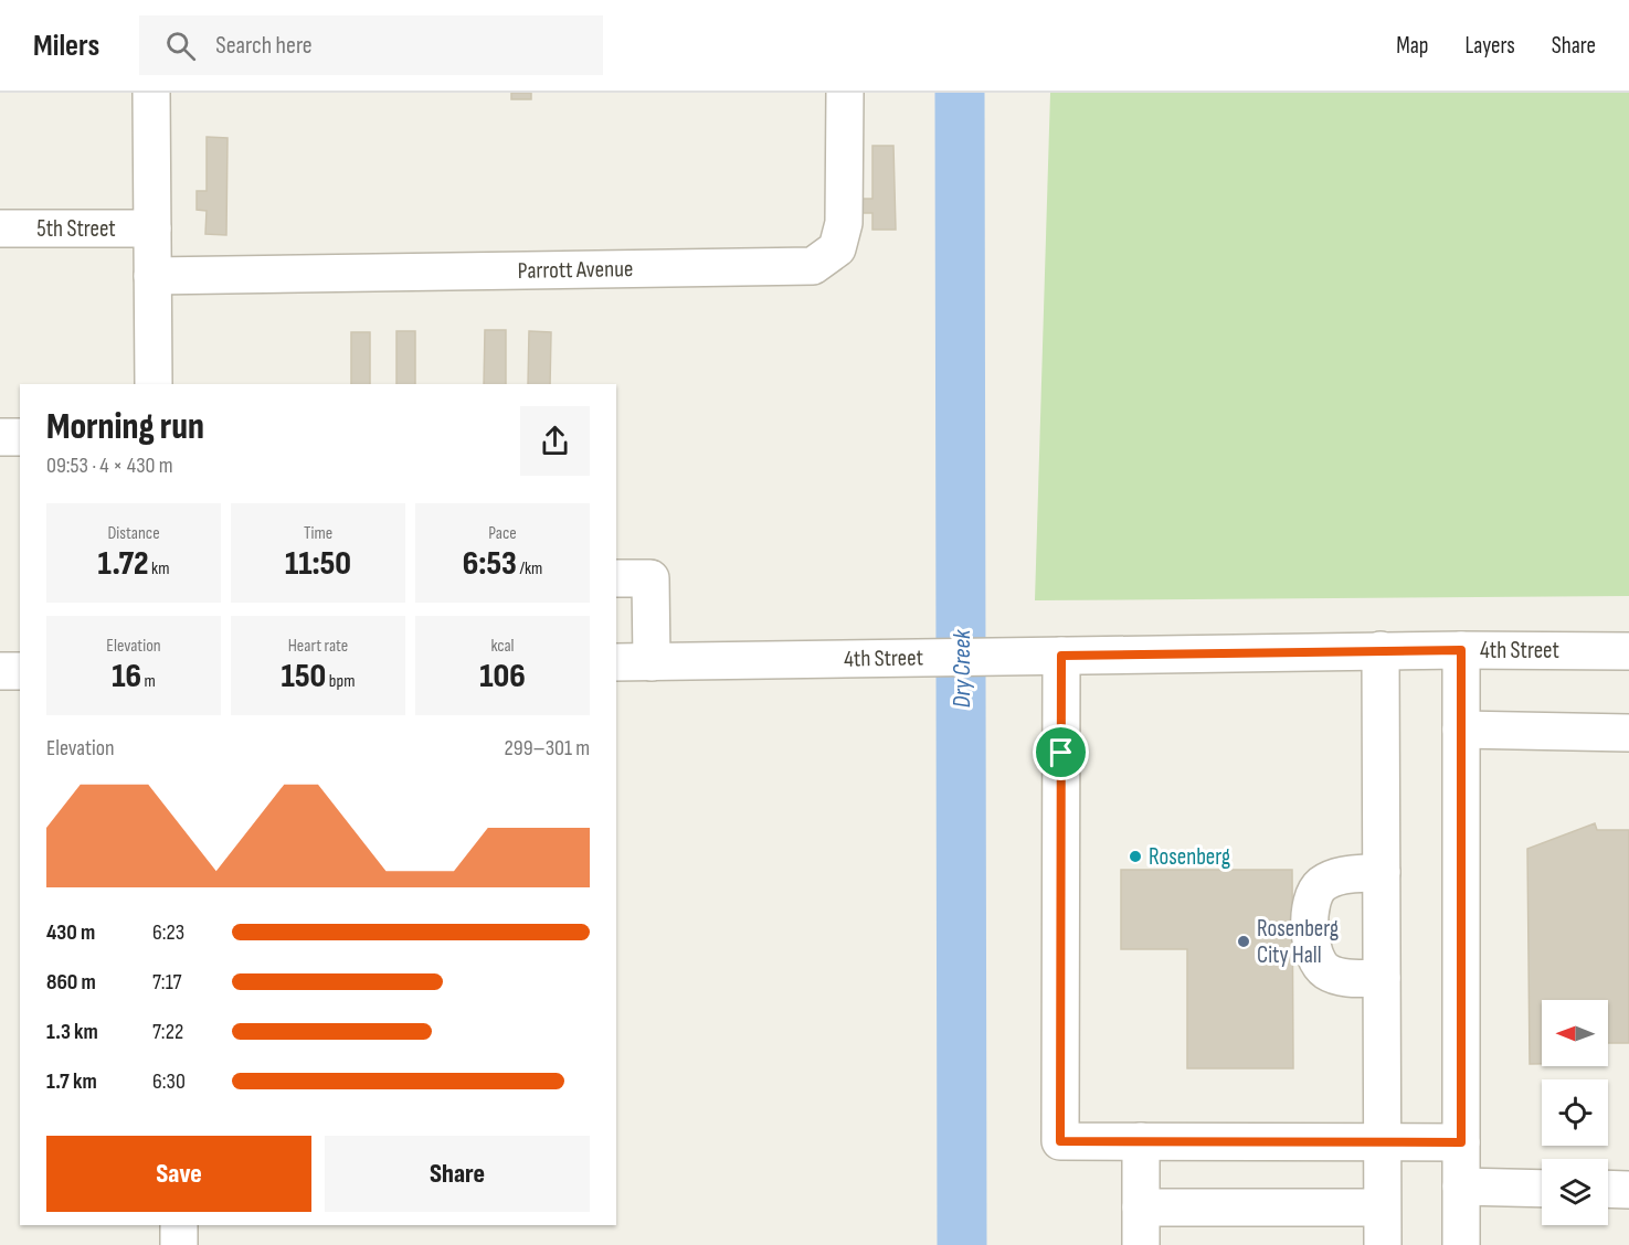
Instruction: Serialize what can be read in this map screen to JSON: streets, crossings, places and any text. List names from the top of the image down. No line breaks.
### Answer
{"streets":{"street":["5th Street","Parrott Avenue","4th Street"]},"water":["Dry Creek"],"places":["Rosenberg","Rosenberg City Hall"],"north":"left","page":{"header":"Milers","search":"Search here","nav":["Map","Layers","Share"],"heading":["Morning run","09:53 · 4 × 430 m"],"stats":[["Distance","1.72 km"],["Time","11:50"],["Pace","6:53 /km"],["Elevation","16 m"],["Heart rate","150 bpm"],["kcal","106"]],"chart":["Elevation","299–301 m"],"list":[{"name":"430 m","note":"6:23"},{"name":"860 m","note":"7:17"},{"name":"1.3 km","note":"7:22"},{"name":"1.7 km","note":"6:30"}],"buttons":["Save","Share"]}}
